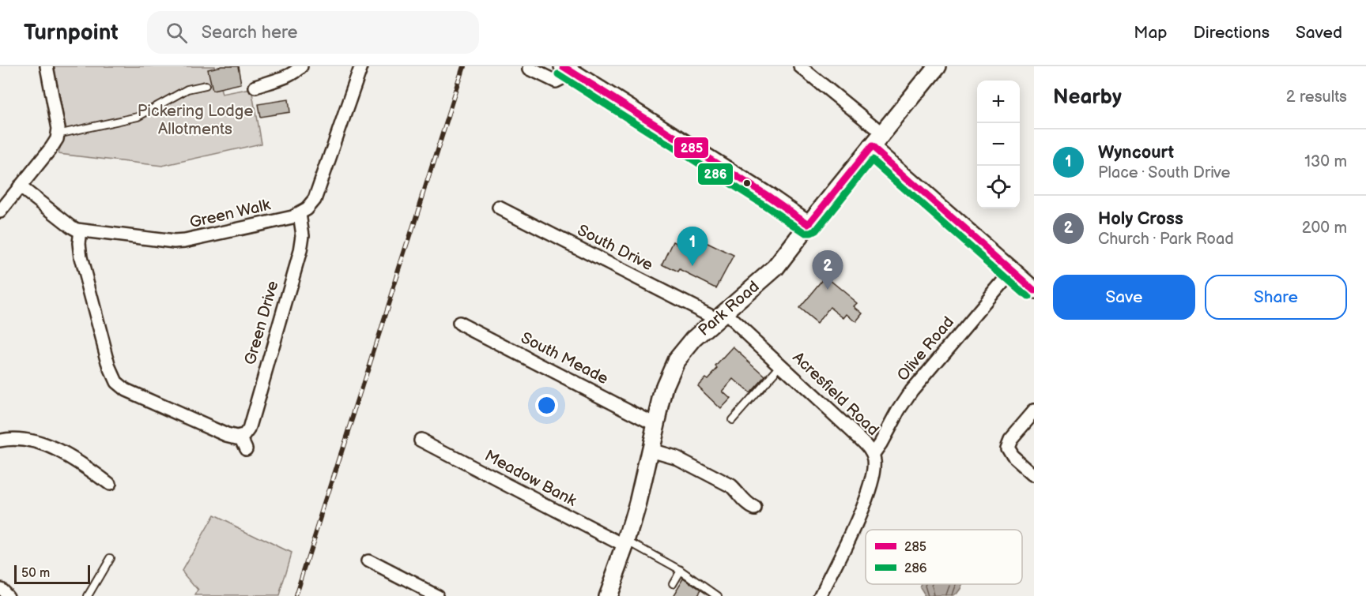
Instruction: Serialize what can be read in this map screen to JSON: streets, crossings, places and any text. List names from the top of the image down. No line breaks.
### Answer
{"streets":{"main road":["Park Road"],"street":["Green Walk","South Drive","Green Drive","Olive Road","South Meade","Acresfield Road","Meadow Bank"]},"crossings":[["Green Walk","Green Drive"],["South Drive","Park Road"],["South Drive","Acresfield Road"],["Park Road","South Meade"],["Park Road","Acresfield Road"],["Park Road","Meadow Bank"],["Olive Road","Acresfield Road"]],"parks":["Pickering Lodge Allotments"],"lines":["transit line 285","transit line 286"],"legend":["285","286"],"scale_bar":"50 m","page":{"header":"Turnpoint","search":"Search here","nav":["Map","Directions","Saved"],"heading":["Nearby","2 results"],"map_buttons":["+","−"],"list":[{"mark":"1","name":"Wyncourt","note":"Place · South Drive","value":"130 m"},{"mark":"2","name":"Holy Cross","note":"Church · Park Road","value":"200 m"}],"pins":["1","2"],"buttons":["Save","Share"],"scale":"50 m"}}
